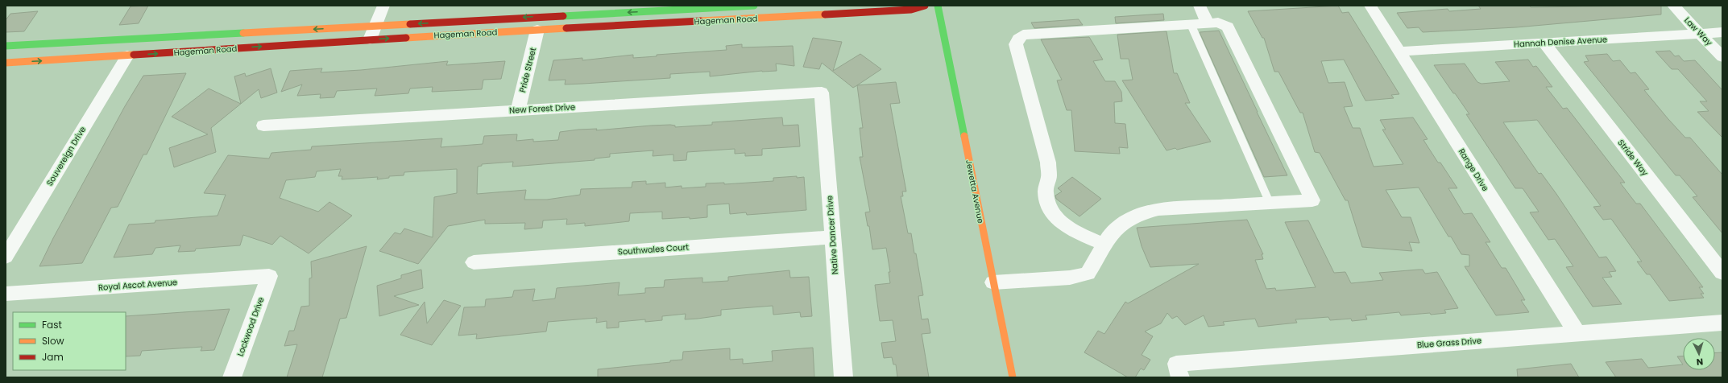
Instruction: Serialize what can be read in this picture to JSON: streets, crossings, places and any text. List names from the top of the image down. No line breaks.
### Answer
{"streets":{"main road":["Hageman Road","Jewetta Avenue"],"street":["Law Way","Hannah Denise Avenue","Pride Street","New Forest Drive","Souvereign Drive","Stride Way","Range Drive","Native Dancer Drive","Southwales Court","Royal Ascot Avenue","Lockwood Drive","Blue Grass Drive"]},"crossings":[["Hageman Road","Pride Street"],["Hageman Road","Souvereign Drive"],["Law Way","Hannah Denise Avenue"],["Hannah Denise Avenue","Stride Way"],["Hannah Denise Avenue","Range Drive"],["Pride Street","New Forest Drive"],["New Forest Drive","Native Dancer Drive"],["Range Drive","Blue Grass Drive"],["Native Dancer Drive","Southwales Court"],["Royal Ascot Avenue","Lockwood Drive"]],"legend":["Fast","Slow","Jam"],"north":"bottom"}
